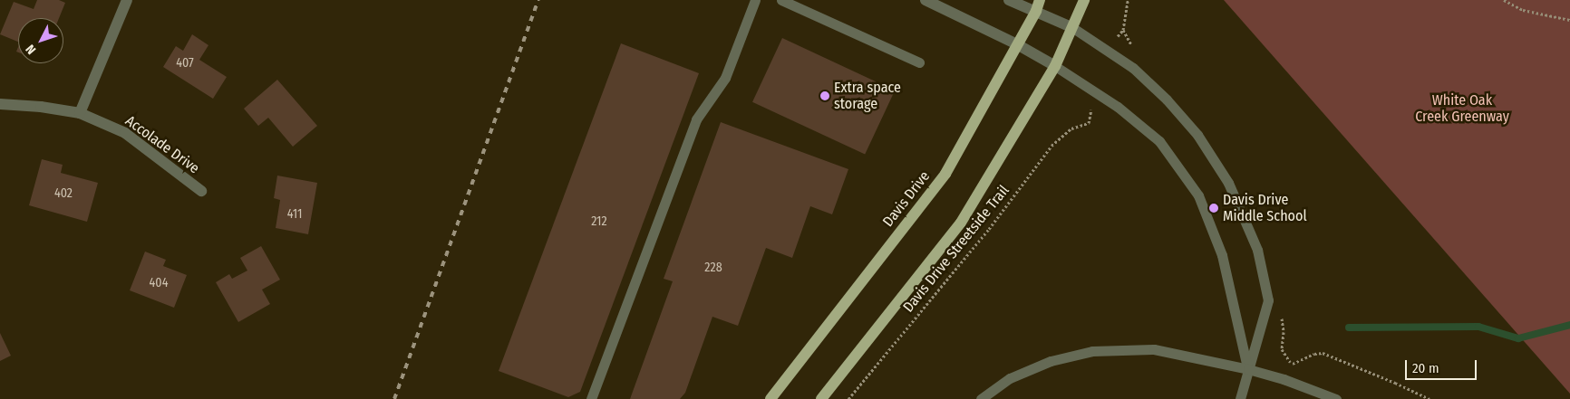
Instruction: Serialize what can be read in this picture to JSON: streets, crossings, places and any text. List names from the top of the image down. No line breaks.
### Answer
{"streets":{"main road":["Davis Drive"],"street":["Accolade Drive"],"path":["Davis Drive Streetside Trail"]},"parks":["White Oak Creek Greenway"],"places":["Extra space storage","Davis Drive Middle School"],"house_numbers":["407","402","411","212","228","404"],"scale_bar":"20 m","north":"bottom left"}
